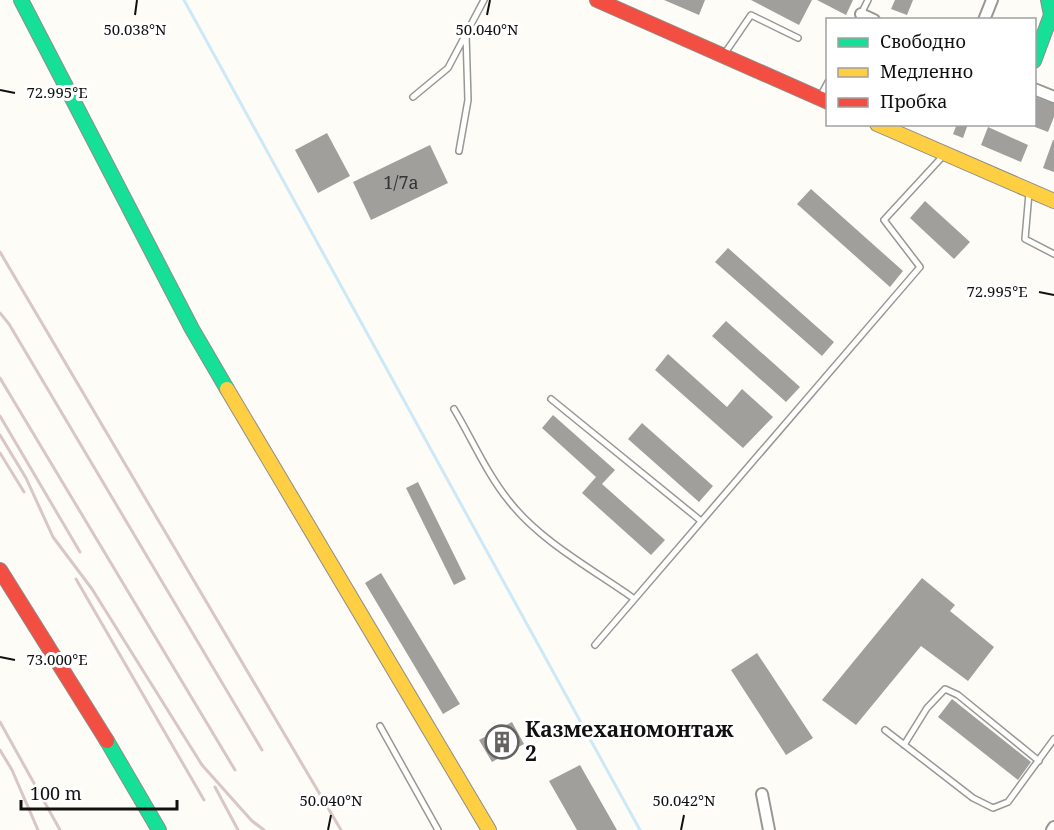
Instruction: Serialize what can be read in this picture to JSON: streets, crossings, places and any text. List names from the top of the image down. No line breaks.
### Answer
{"places":{"building":["Казмеханомонтаж 2"]},"house_numbers":["1/7а"],"legend":["Свободно","Медленно","Пробка"],"scale_bar":"100 m","coordinates":["50.038°N","50.040°N","72.995°E","73.000°E","50.042°N"]}
